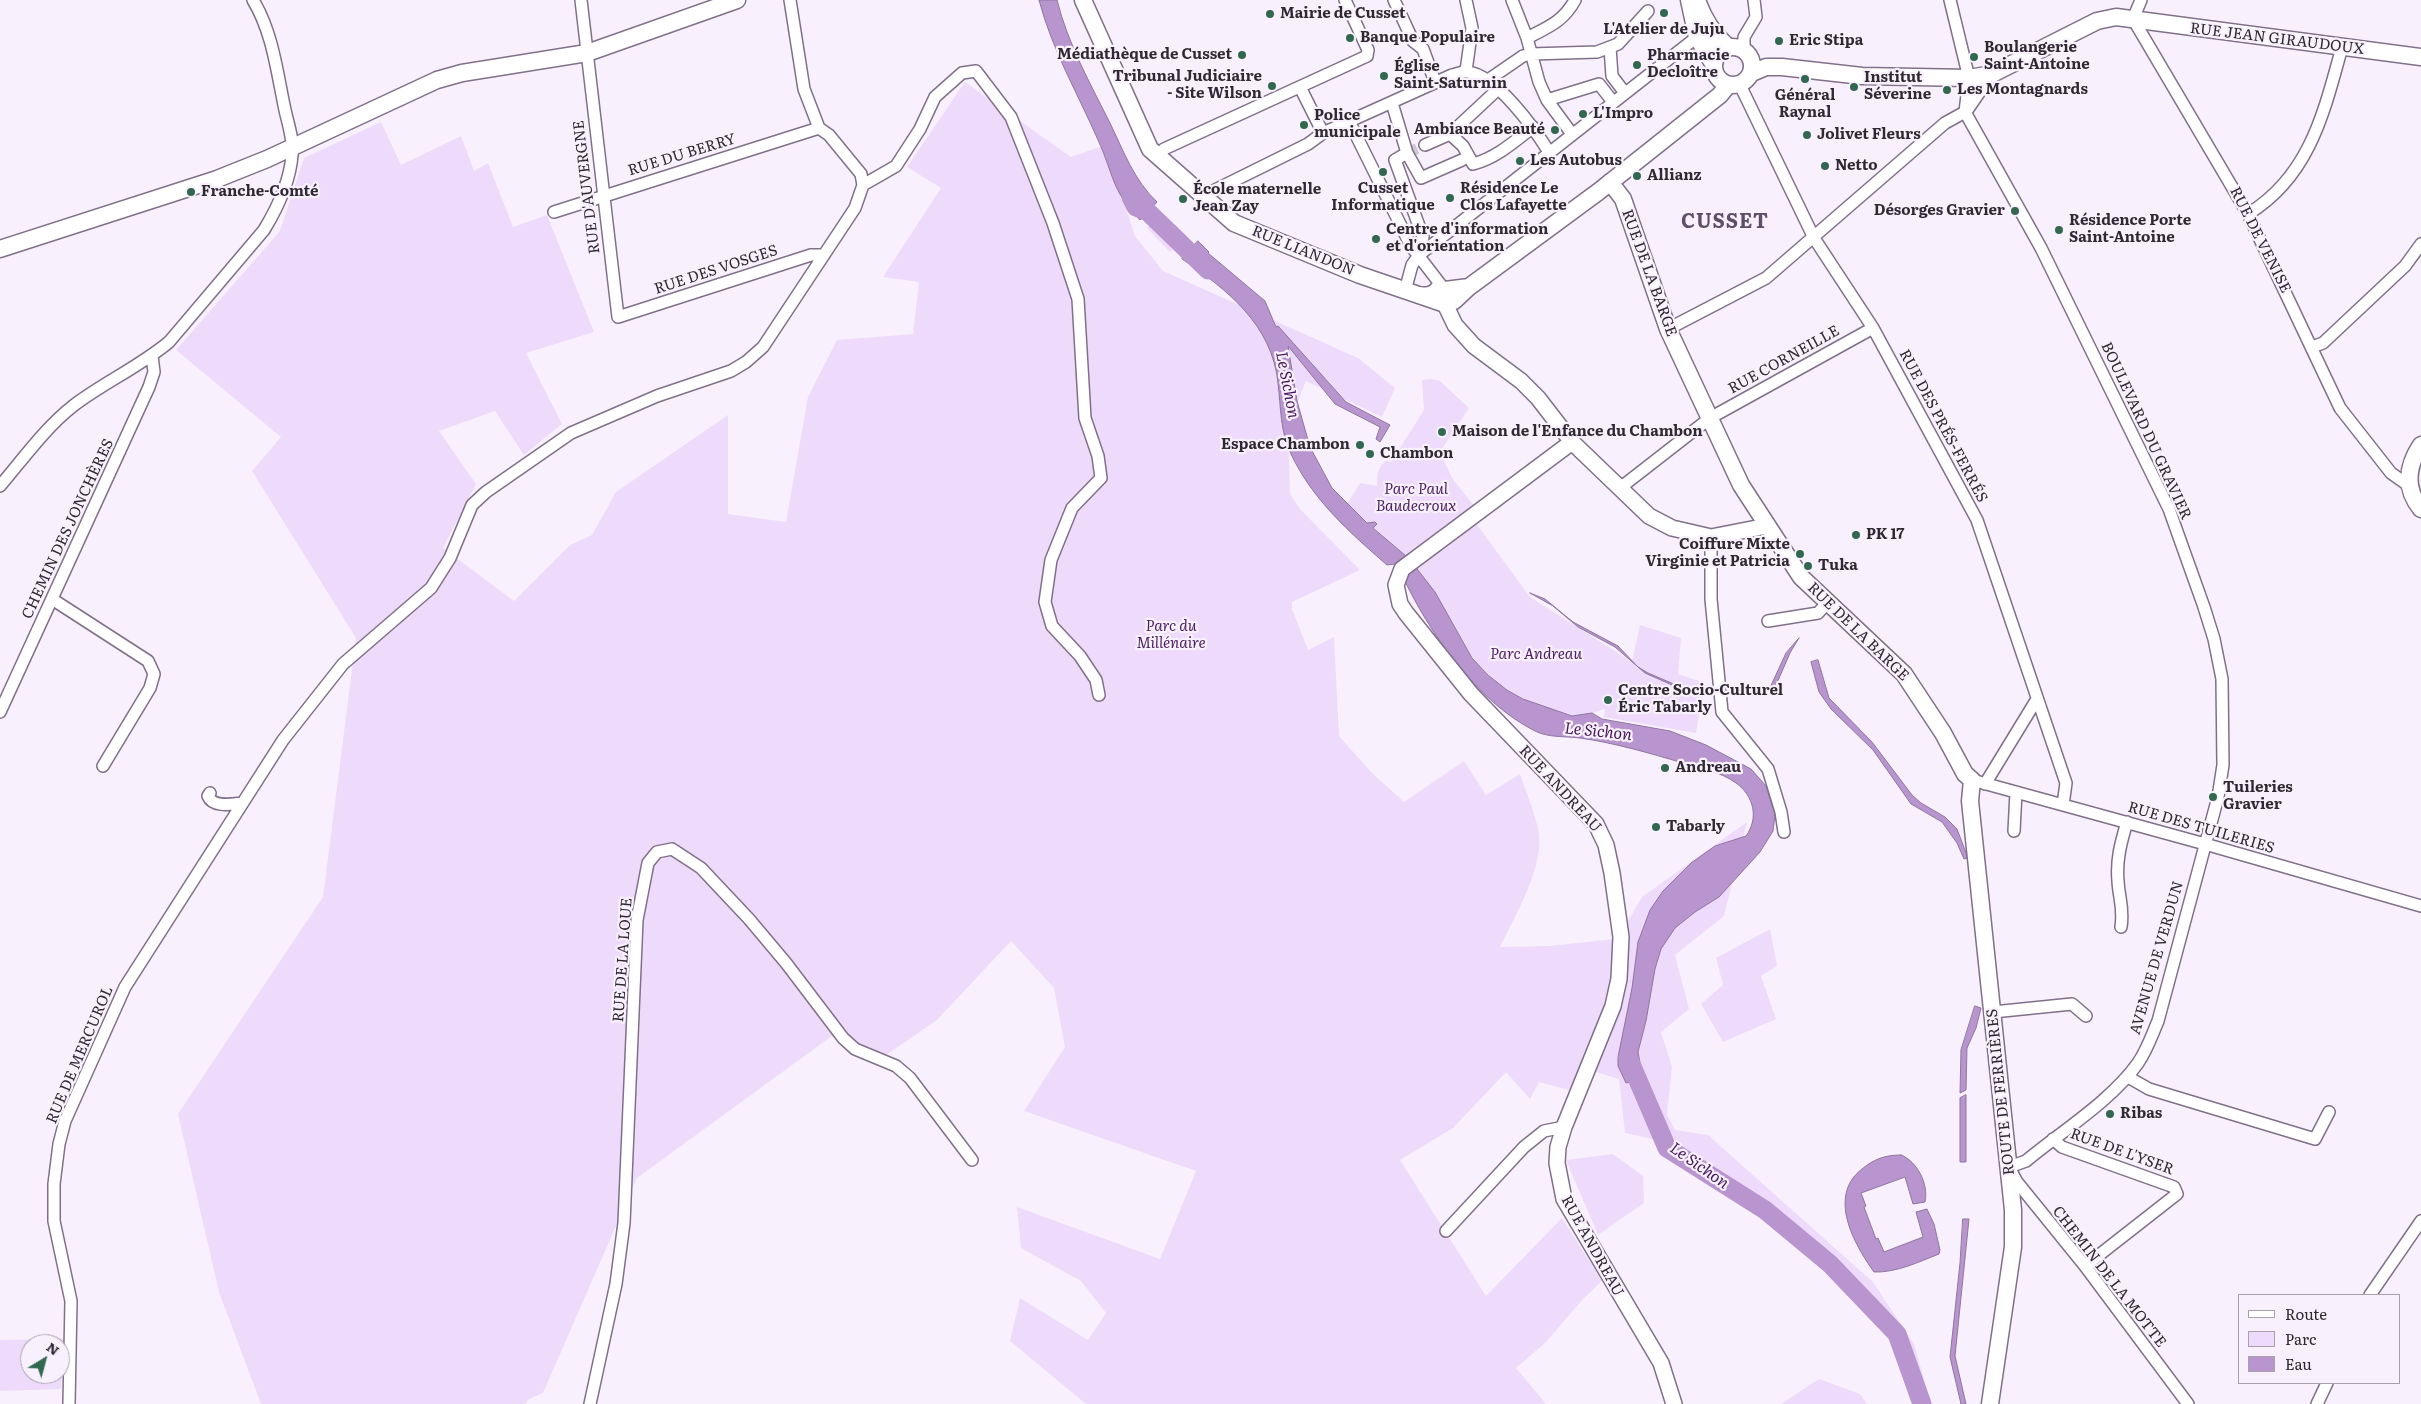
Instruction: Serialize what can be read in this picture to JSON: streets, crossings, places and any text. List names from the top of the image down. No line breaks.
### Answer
{"streets":{"main road":["RUE JEAN GIRAUDOUX","RUE DE VENISE","RUE LIANDON","RUE DE LA BARGE","ROUTE DE FERRIÈRES"],"street":["RUE DU BERRY","RUE D'AUVERGNE","RUE DES VOSGES","RUE CORNEILLE","RUE DES PRÉS-FERRÉS","BOULEVARD DU GRAVIER","CHEMIN DES JONCHÈRES","RUE ANDREAU","RUE DES TUILERIES","AVENUE DE VERDUN","RUE DE LA LOUE","RUE DE MERCUROL","RUE DE L'YSER","CHEMIN DE LA MOTTE"]},"crossings":[["RUE JEAN GIRAUDOUX","RUE DE VENISE"],["RUE DU BERRY","RUE D'AUVERGNE"],["RUE D'AUVERGNE","RUE DES VOSGES"],["RUE DES VOSGES","RUE DE MERCUROL"],["RUE DE LA BARGE","RUE CORNEILLE"],["RUE DE LA BARGE","RUE DES TUILERIES"],["RUE DE LA BARGE","ROUTE DE FERRIÈRES"],["RUE CORNEILLE","RUE DES PRÉS-FERRÉS"],["RUE DES PRÉS-FERRÉS","RUE DES TUILERIES"],["BOULEVARD DU GRAVIER","RUE DES TUILERIES"],["BOULEVARD DU GRAVIER","AVENUE DE VERDUN"],["RUE DES TUILERIES","AVENUE DE VERDUN"],["RUE DES TUILERIES","ROUTE DE FERRIÈRES"],["AVENUE DE VERDUN","ROUTE DE FERRIÈRES"],["AVENUE DE VERDUN","RUE DE L'YSER"],["AVENUE DE VERDUN","CHEMIN DE LA MOTTE"],["ROUTE DE FERRIÈRES","CHEMIN DE LA MOTTE"],["RUE DE L'YSER","CHEMIN DE LA MOTTE"]],"districts":["CUSSET"],"water":["Le Sichon"],"parks":["Parc Paul Baudecroux","Parc du Millénaire","Parc Andreau"],"places":["L'Atelier de Juju","Mairie de Cusset","Banque Populaire","Eric Stipa","Médiathèque de Cusset","Boulangerie Saint-Antoine","Pharmacie Decloître","Église Saint-Saturnin","Général Raynal","Tribunal Judiciaire - Site Wilson","Institut Séverine","Les Montagnards","L'Impro","Police municipale","Ambiance Beauté","Jolivet Fleurs","Les Autobus","Netto","Cusset Informatique","Allianz","Franche-Comté","Résidence Le Clos Lafayette","École maternelle Jean Zay","Désorges Gravier","Résidence Porte Saint-Antoine","Centre d'information et d'orientation","Maison de l'Enfance du Chambon","Espace Chambon","Chambon","PK 17","Coiffure Mixte Virginie et Patricia","Tuka","Centre Socio-Culturel Éric Tabarly","Andreau","Tuileries Gravier","Tabarly","Ribas"],"legend":["Route","Parc","Eau"],"north":"top right"}
